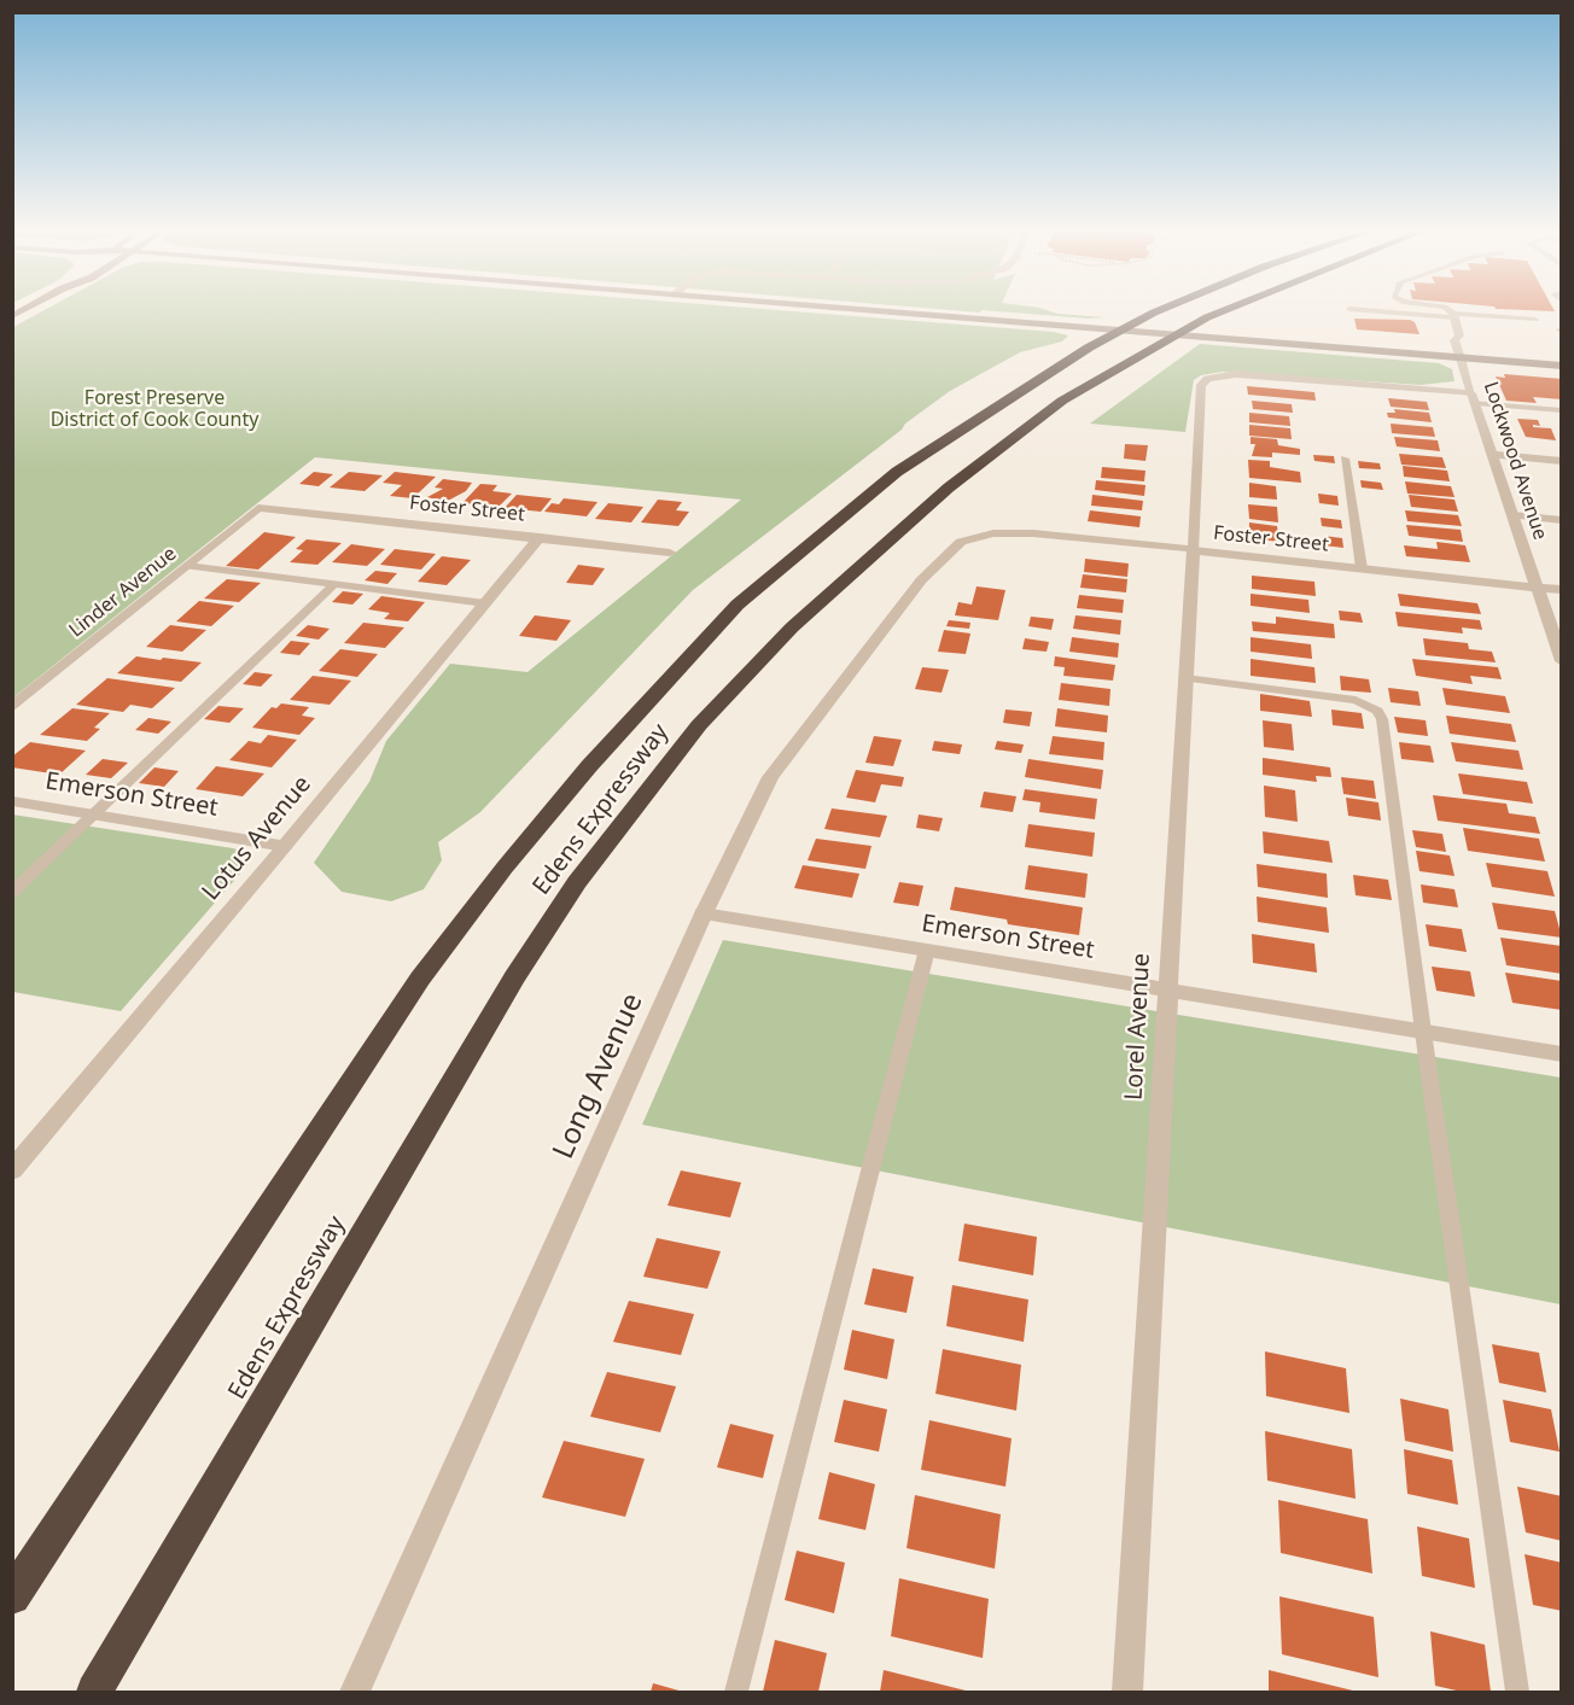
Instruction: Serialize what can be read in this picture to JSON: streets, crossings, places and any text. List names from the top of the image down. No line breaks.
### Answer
{"streets":{"highway":["Edens Expressway"],"street":["Lockwood Avenue","Foster Street","Linder Avenue","Emerson Street","Lotus Avenue","Lorel Avenue","Long Avenue"]},"crossings":[["Lockwood Avenue","Foster Street"],["Lockwood Avenue","Lorel Avenue"],["Foster Street","Linder Avenue"],["Foster Street","Lotus Avenue"],["Foster Street","Lorel Avenue"],["Foster Street","Long Avenue"],["Emerson Street","Lotus Avenue"],["Emerson Street","Lorel Avenue"],["Emerson Street","Long Avenue"]],"parks":["Forest Preserve District of Cook County"]}
